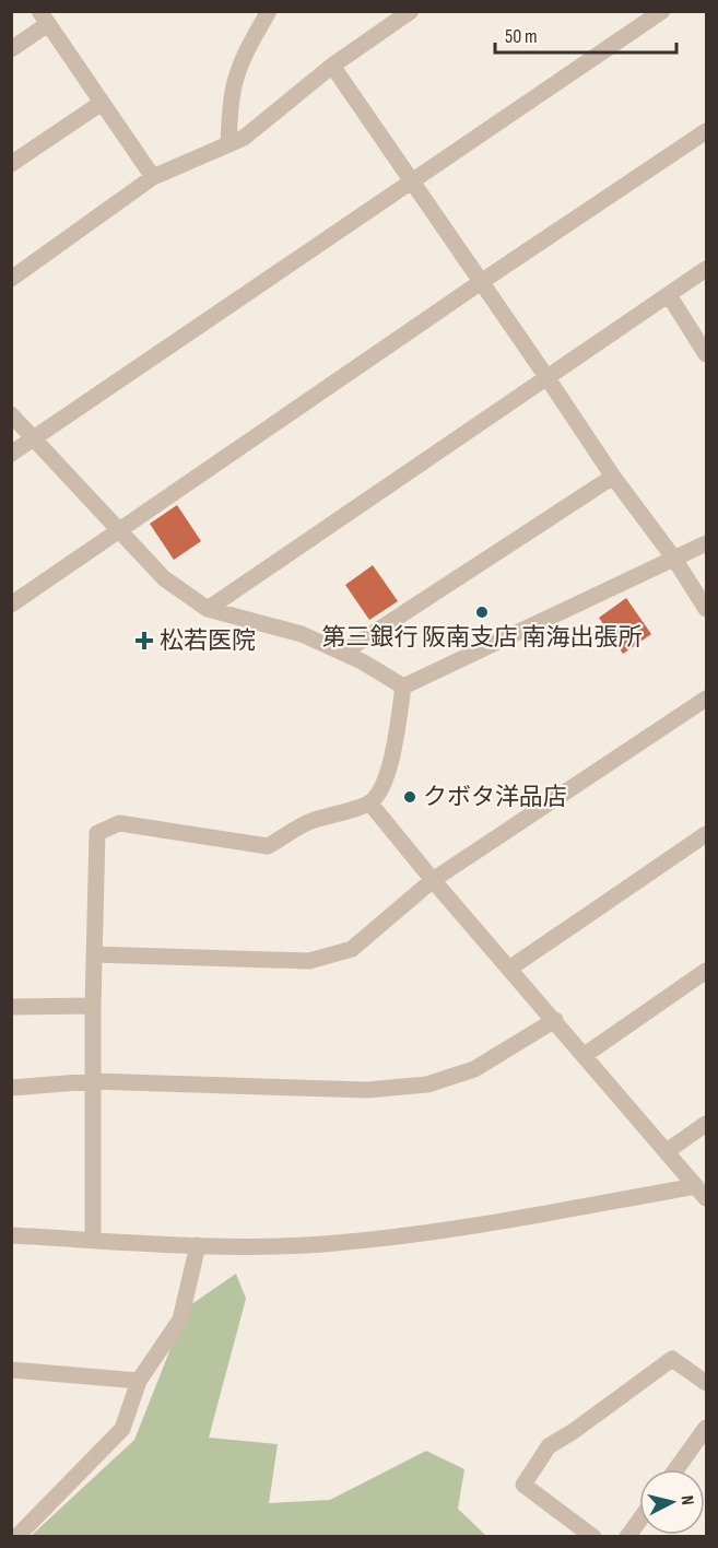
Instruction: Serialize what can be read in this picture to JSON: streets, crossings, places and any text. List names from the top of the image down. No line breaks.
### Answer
{"places":{"other":["第三銀行 阪南支店 南海出張所","クボタ洋品店"],"health":["松若医院"]},"scale_bar":"50 m","north":"right"}
